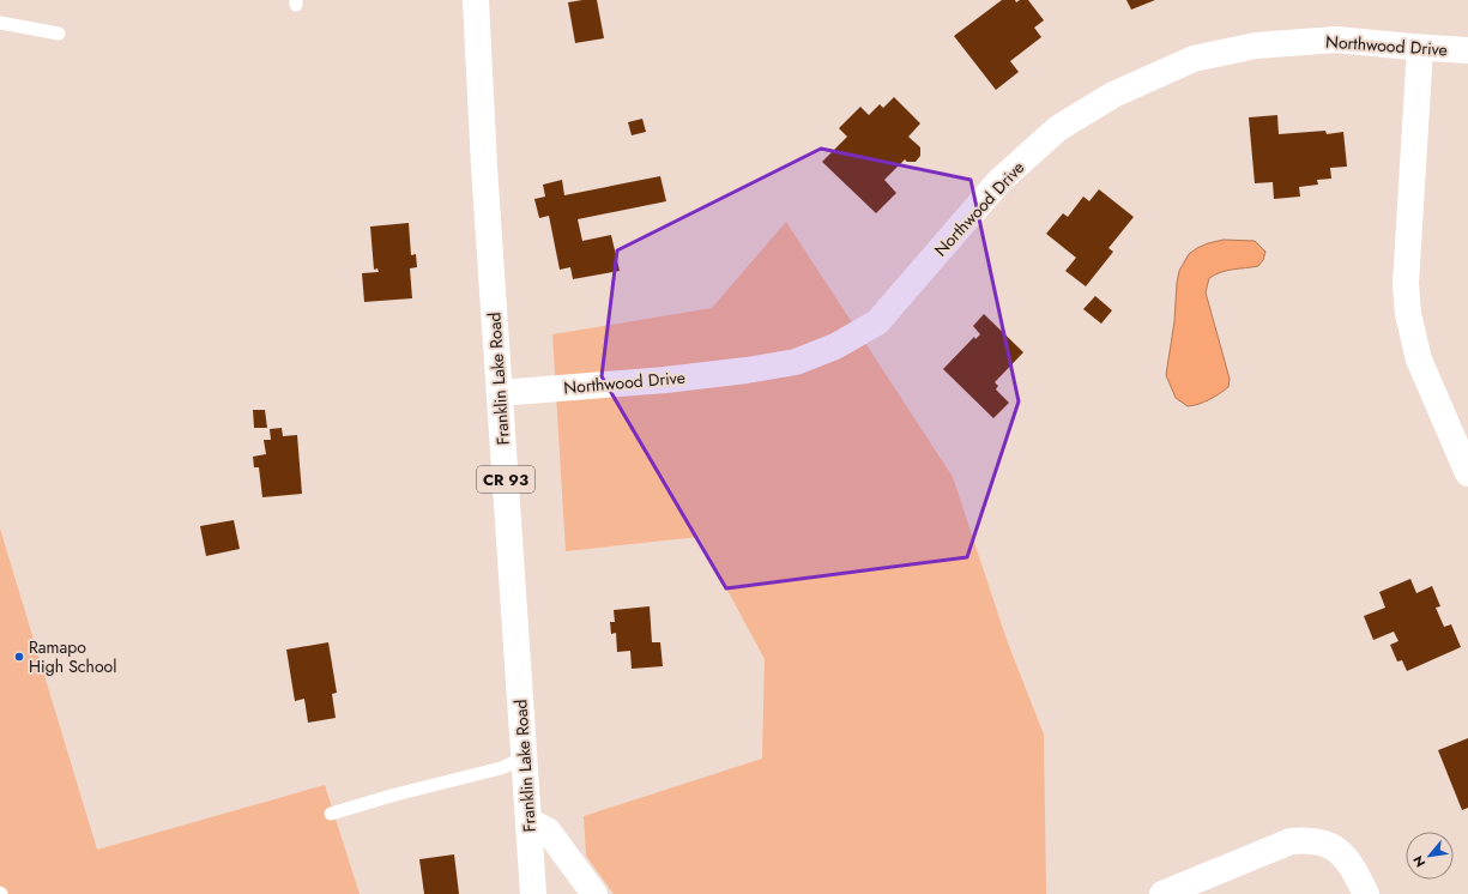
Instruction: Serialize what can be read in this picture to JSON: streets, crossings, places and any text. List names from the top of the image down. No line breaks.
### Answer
{"streets":{"street":["Northwood Drive","Franklin Lake Road","CR 93"]},"crossings":[["Northwood Drive","Franklin Lake Road"]],"places":["Ramapo High School"],"north":"bottom left"}
